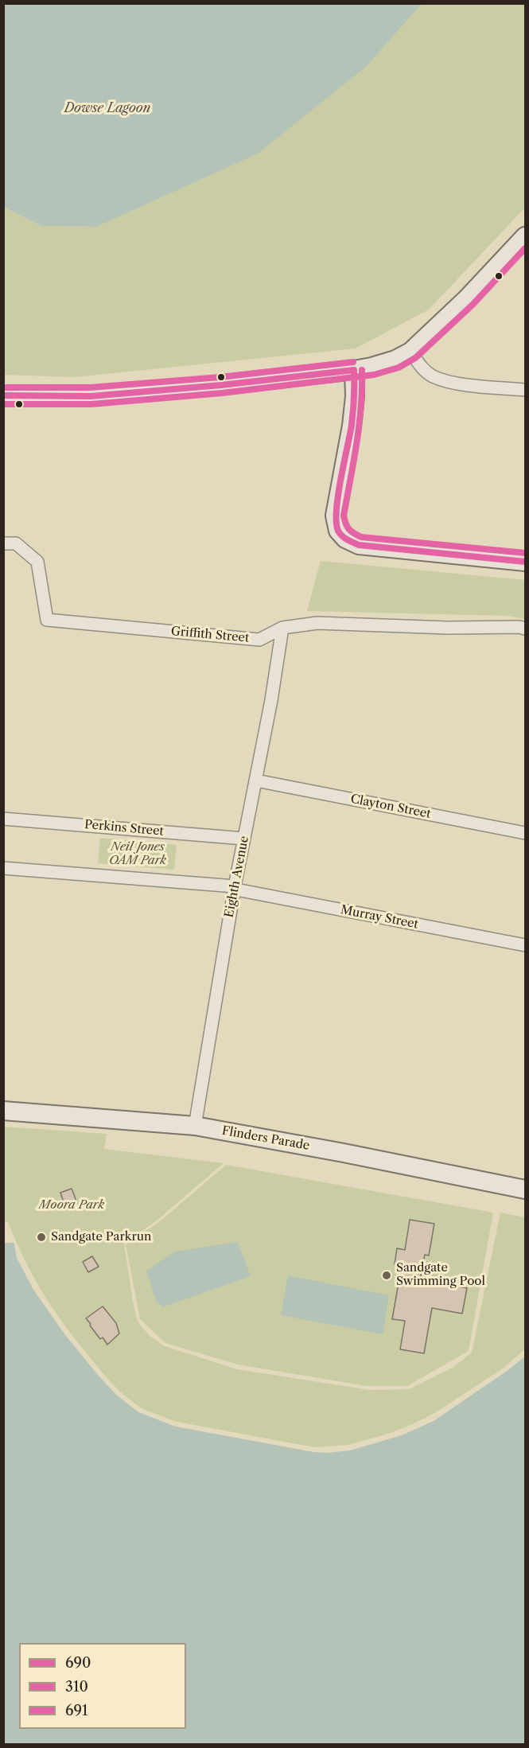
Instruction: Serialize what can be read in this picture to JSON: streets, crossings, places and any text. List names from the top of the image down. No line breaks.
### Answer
{"streets":{"main road":["Flinders Parade"],"street":["Griffith Street","Clayton Street","Perkins Street","Eighth Avenue","Murray Street"]},"crossings":[["Griffith Street","Eighth Avenue"],["Clayton Street","Eighth Avenue"],["Perkins Street","Eighth Avenue"],["Eighth Avenue","Murray Street"],["Eighth Avenue","Flinders Parade"]],"water":["Dowse Lagoon"],"parks":["Neil Jones OAM Park","Moora Park"],"places":["Sandgate Parkrun","Sandgate Swimming Pool"],"lines":["transit line 310","transit line 691","transit line 690"],"legend":["690","310","691"]}
